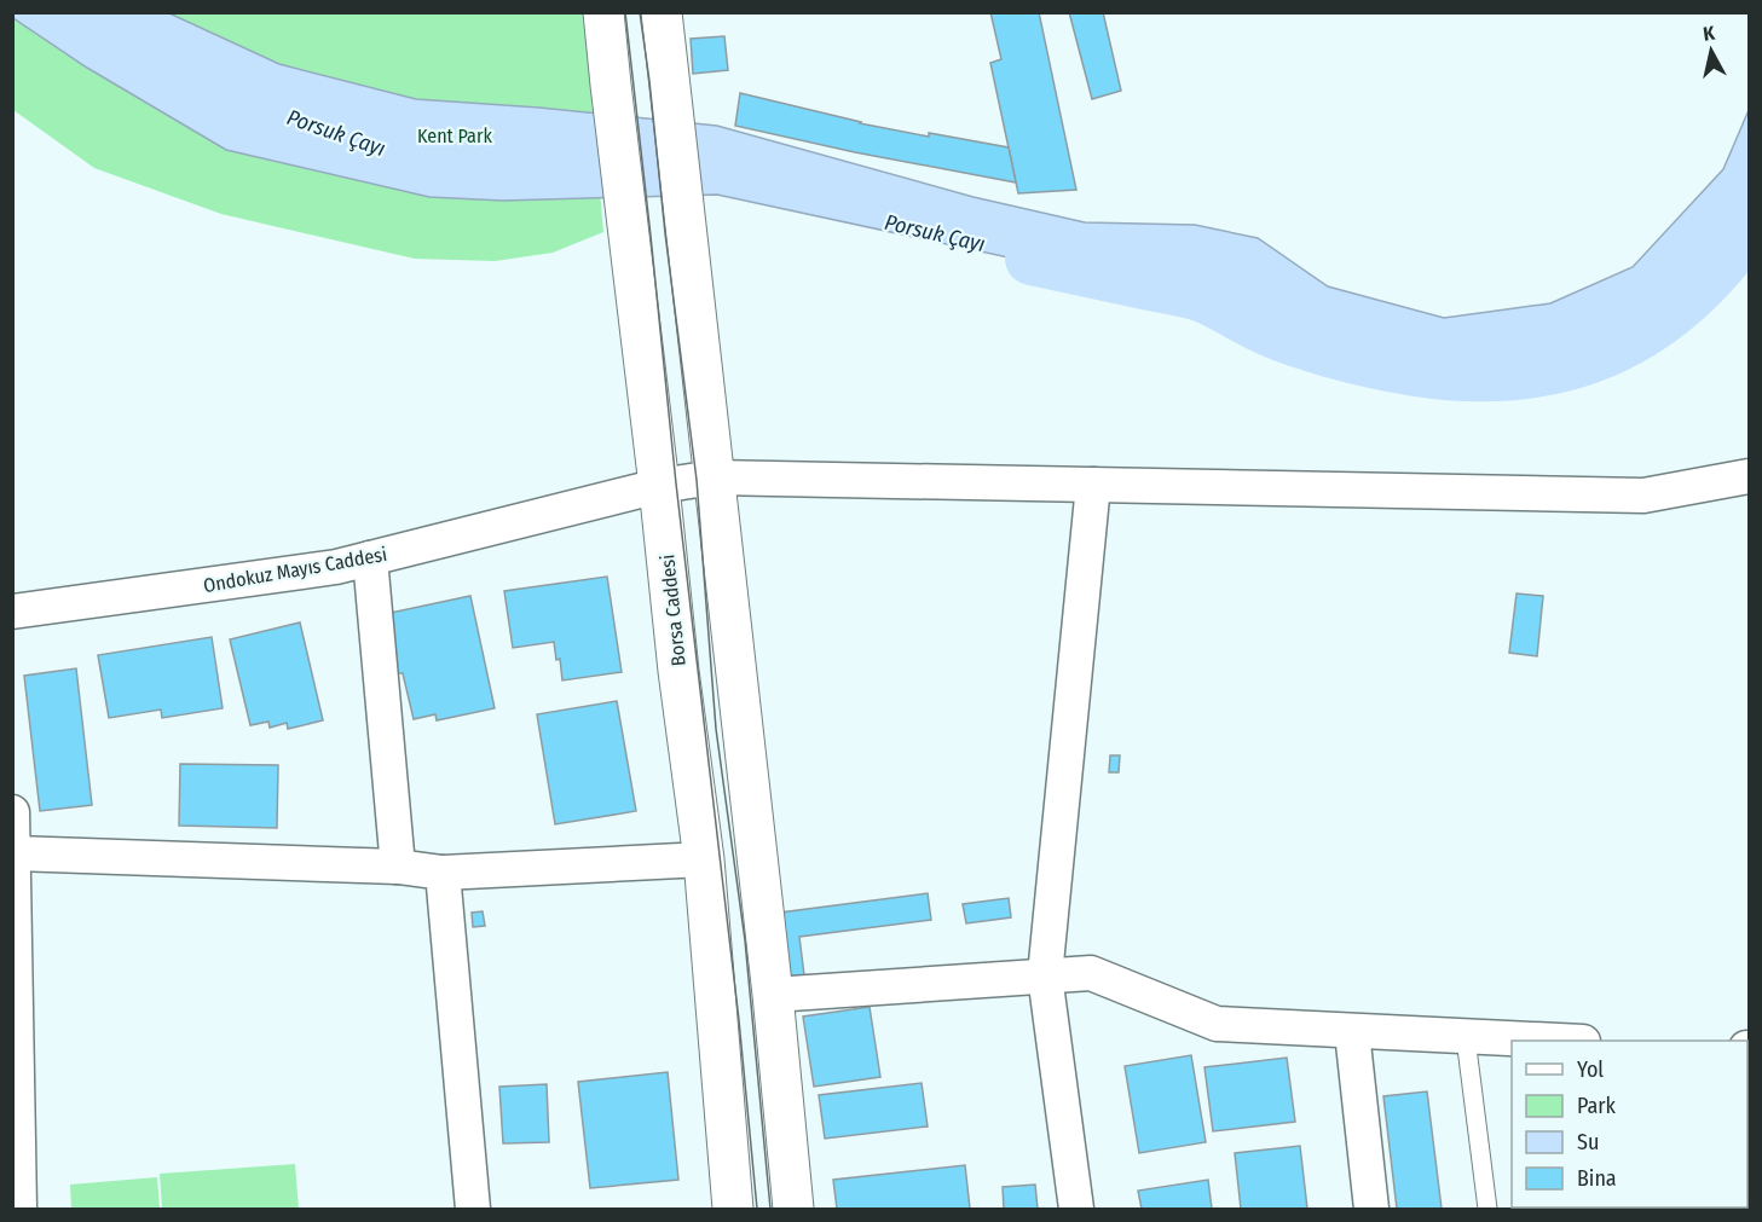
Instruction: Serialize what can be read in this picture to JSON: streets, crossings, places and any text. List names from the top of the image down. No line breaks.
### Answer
{"streets":{"main road":["Borsa Caddesi"],"street":["Ondokuz Mayıs Caddesi"]},"crossings":[["Ondokuz Mayıs Caddesi","Borsa Caddesi"]],"water":["Porsuk Çayı"],"parks":["Kent Park"],"legend":["Yol","Park","Su","Bina"],"north":"top"}
